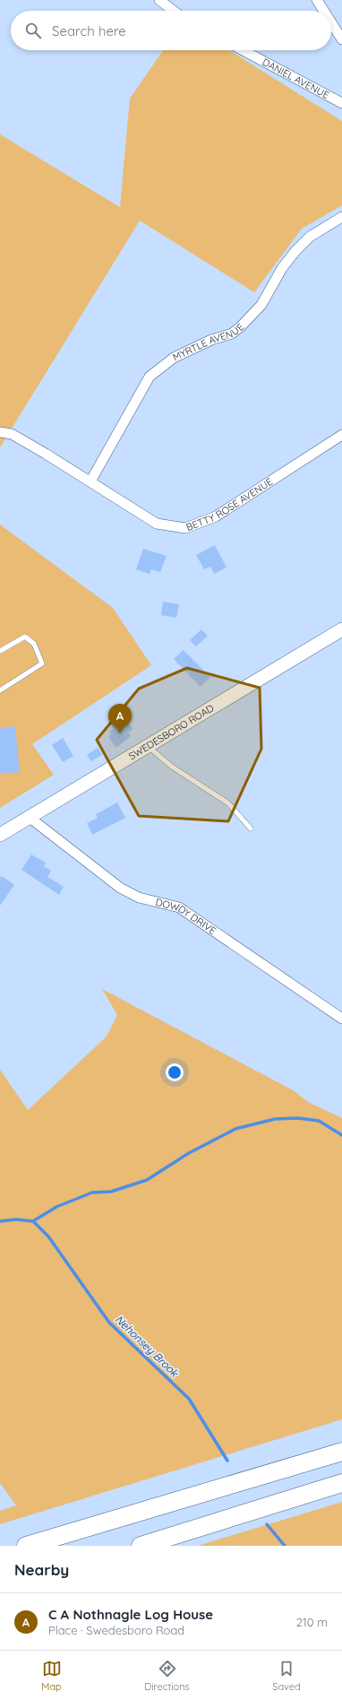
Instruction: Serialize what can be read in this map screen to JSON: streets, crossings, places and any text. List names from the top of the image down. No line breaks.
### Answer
{"streets":{"main road":["SWEDESBORO ROAD"],"street":["DANIEL AVENUE","MYRTLE AVENUE","BETTY ROSE AVENUE","DOWDY DRIVE"]},"crossings":[["MYRTLE AVENUE","BETTY ROSE AVENUE"],["SWEDESBORO ROAD","DOWDY DRIVE"]],"water":["Nehonsey Brook"],"page":{"search":"Search here","pins":"A","heading":"Nearby","list":[{"mark":"A","name":"C A Nothnagle Log House","note":"Place · Swedesboro Road","value":"210 m"}],"nav":["Map","Directions","Saved"]}}
